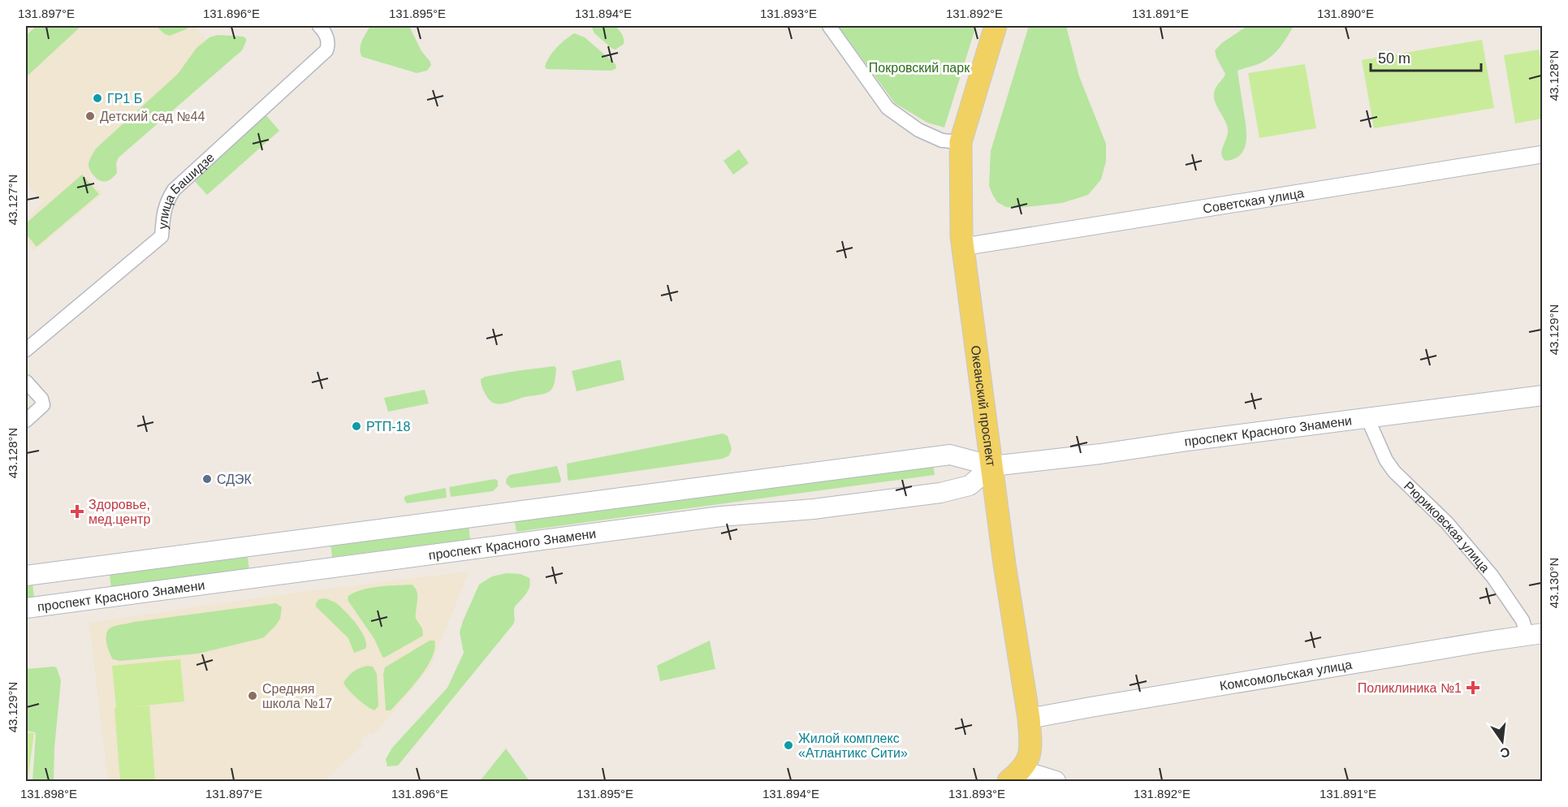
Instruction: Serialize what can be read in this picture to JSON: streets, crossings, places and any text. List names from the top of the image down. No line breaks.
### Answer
{"streets":{"main road":["Океанский проспект","проспект Красного Знамени","Комсомольская улица"],"street":["улица Башидзе","Советская улица","Рюриковская улица"]},"crossings":[["Советская улица","Океанский проспект"],["Океанский проспект","проспект Красного Знамени"],["Океанский проспект","Комсомольская улица"],["проспект Красного Знамени","Рюриковская улица"],["Рюриковская улица","Комсомольская улица"]],"parks":["Покровский парк"],"places":{"other":["ГР1 Б","Детский сад №44","РТП-18","СДЭК","Средняя школа №17","Жилой комплекс «Атлантикс Сити»"],"health":["Здоровье, мед.центр","Поликлиника №1"]},"scale_bar":"50 m","north":"bottom","coordinates":["131.897°E","131.896°E","131.895°E","131.894°E","131.893°E","131.892°E","131.891°E","131.890°E","43.128°N","43.127°N","43.129°N","43.130°N","131.898°E"]}
